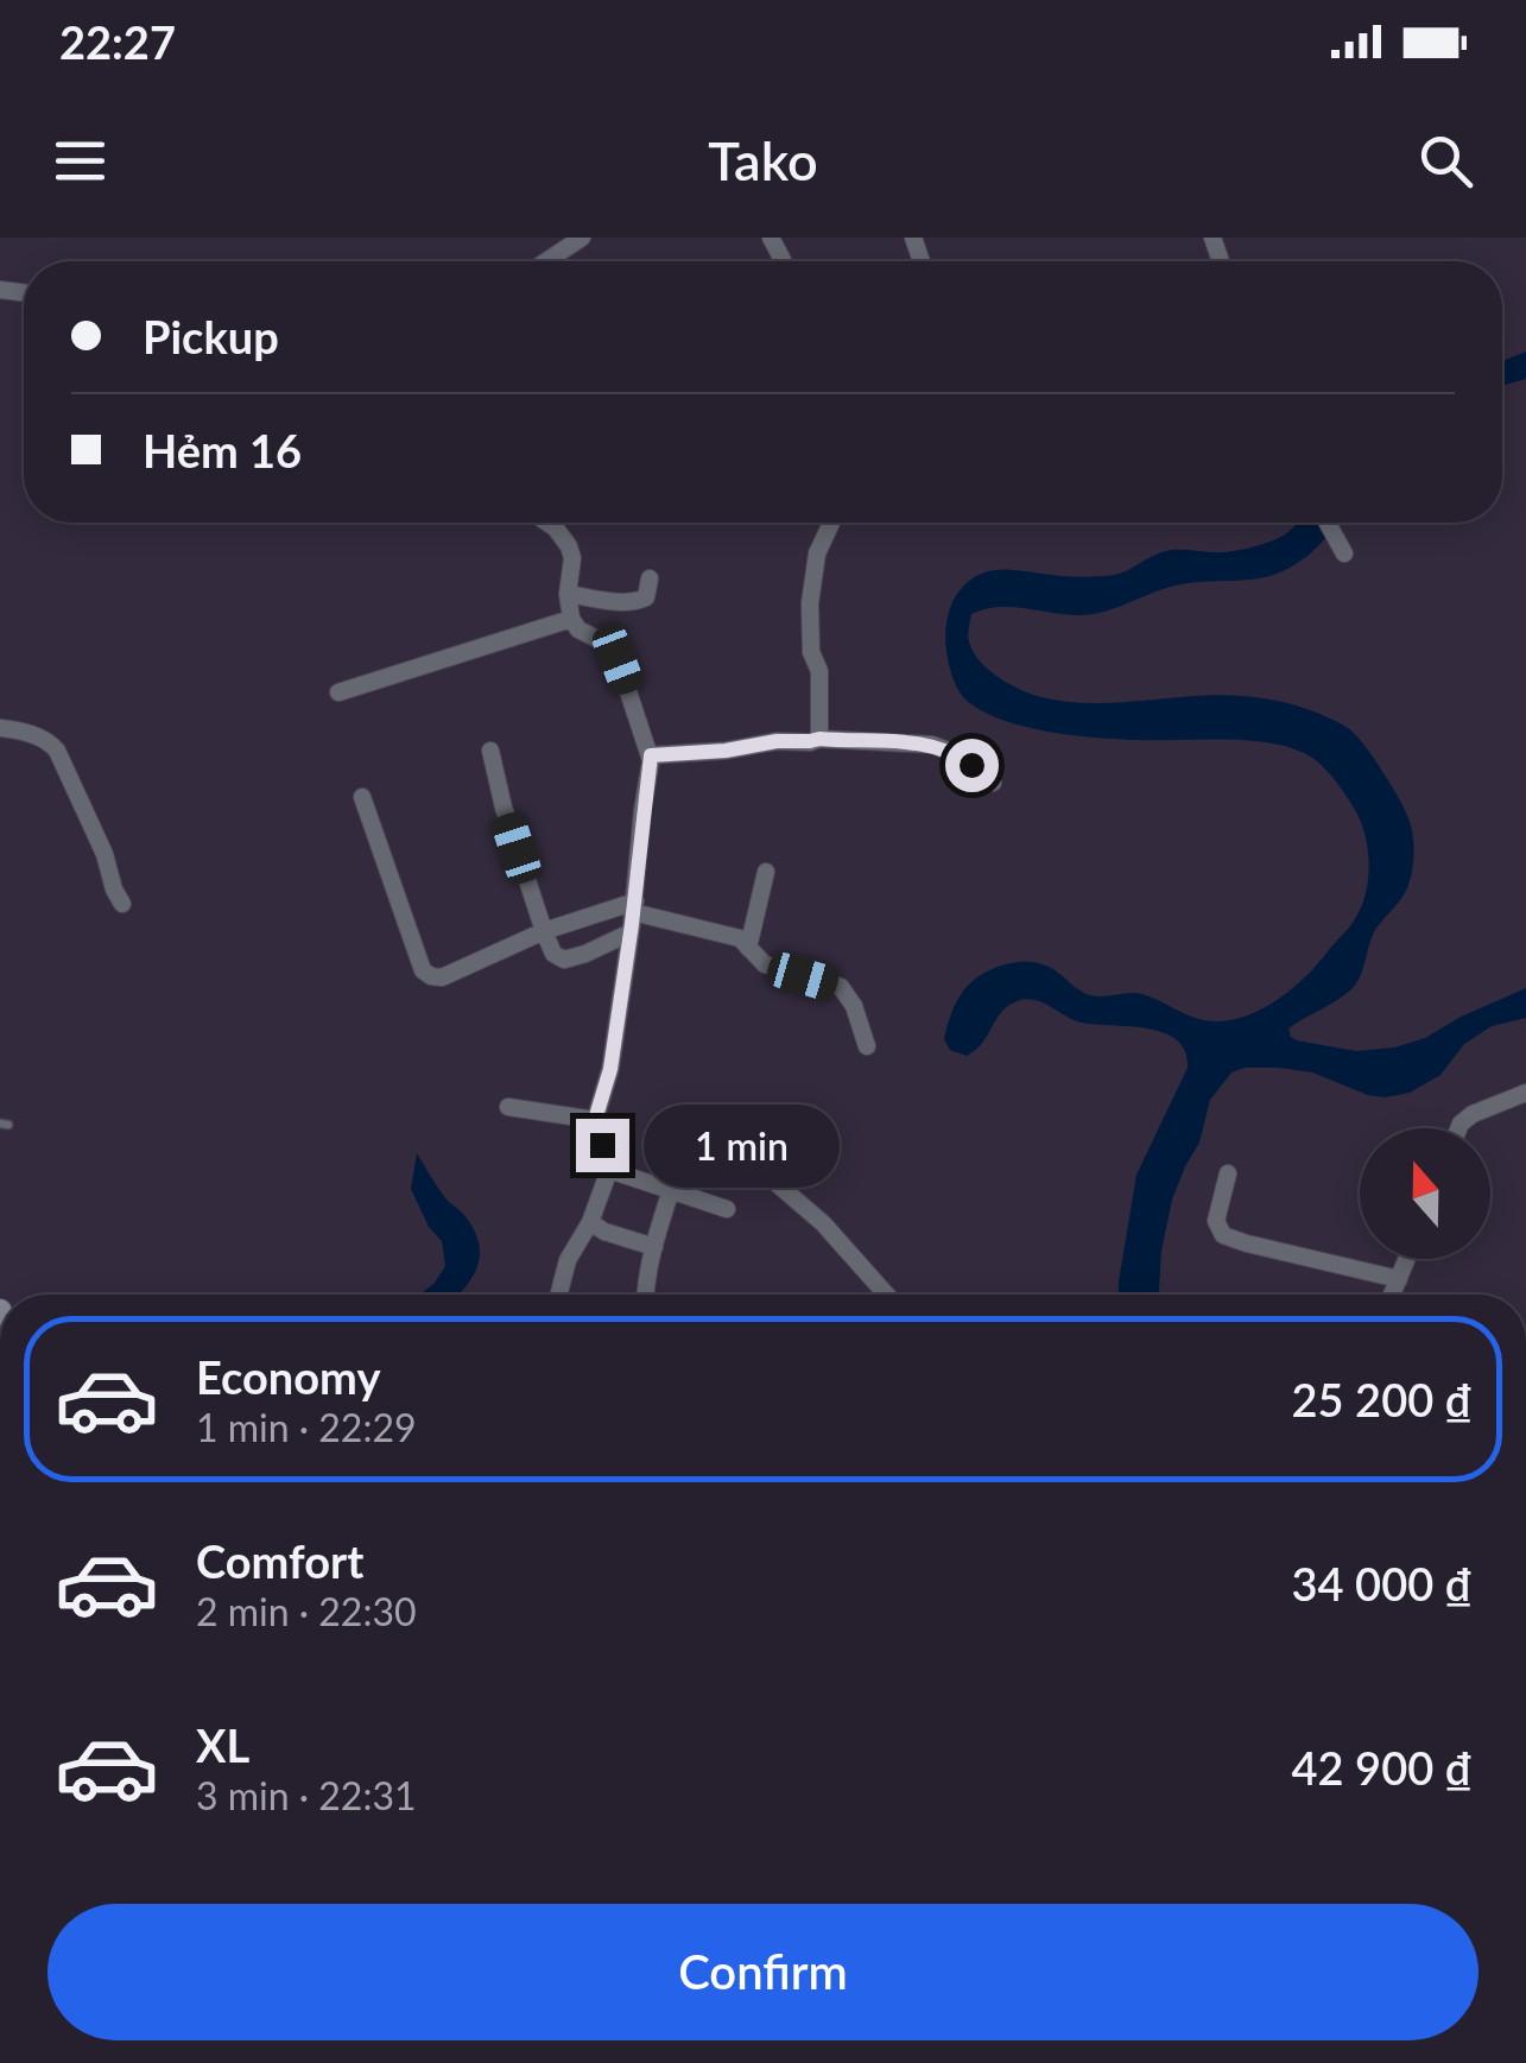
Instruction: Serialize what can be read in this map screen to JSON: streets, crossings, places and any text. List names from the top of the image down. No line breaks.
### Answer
{"north":"top","page":{"status":"22:27","header":"Tako","banner":["Pickup","Hẻm 16"],"bubble":"1 min","list":[{"name":"Economy","note":"1 min · 22:29","value":"25 200 ₫"},{"name":"Comfort","note":"2 min · 22:30","value":"34 000 ₫"},{"name":"XL","note":"3 min · 22:31","value":"42 900 ₫"}],"buttons":"Confirm"}}
